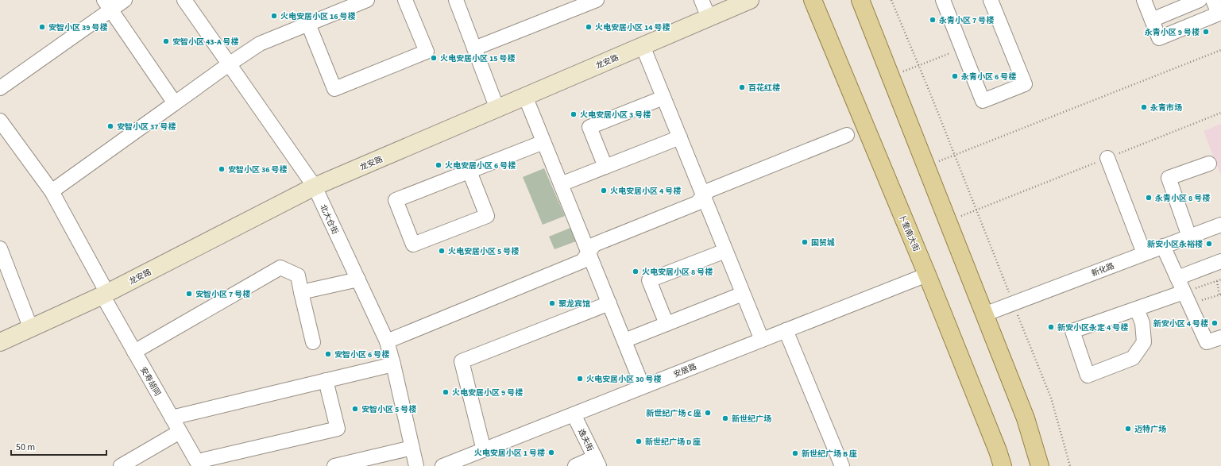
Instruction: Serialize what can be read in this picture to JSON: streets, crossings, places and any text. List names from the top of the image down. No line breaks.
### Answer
{"streets":{"main road":["卜奎南大街"],"street":["龙安路","北大仓街","新化路","安居路","安寿胡同","逸夫街"]},"crossings":[["龙安路","北大仓街"],["龙安路","安寿胡同"],["卜奎南大街","安居路"],["安居路","逸夫街"]],"places":["火电安居小区 16 号楼","永青小区 7 号楼","安智小区 39 号楼","火电安居小区 14 号楼","永青小区 9 号楼","安智小区 43-A 号楼","火电安居小区 15 号楼","永青小区 6 号楼","百花红楼","永青市场","火电安居小区 3 号楼","安智小区 37 号楼","火电安居小区 6 号楼","安智小区 36 号楼","火电安居小区 4 号楼","永青小区 8 号楼","国贸城","新安小区永裕楼","火电安居小区 5 号楼","火电安居小区 8 号楼","安智小区 7 号楼","聚龙宾馆","新安小区 4 号楼","新安小区永定 4 号楼","安智小区 6 号楼","火电安居小区 30 号楼","火电安居小区 9 号楼","安智小区 5 号楼","新世纪广场 C 座","新世纪广场","迈特广场","新世纪广场 D 座","火电安居小区 1 号楼","新世纪广场 B 座"],"scale_bar":"50 m"}
